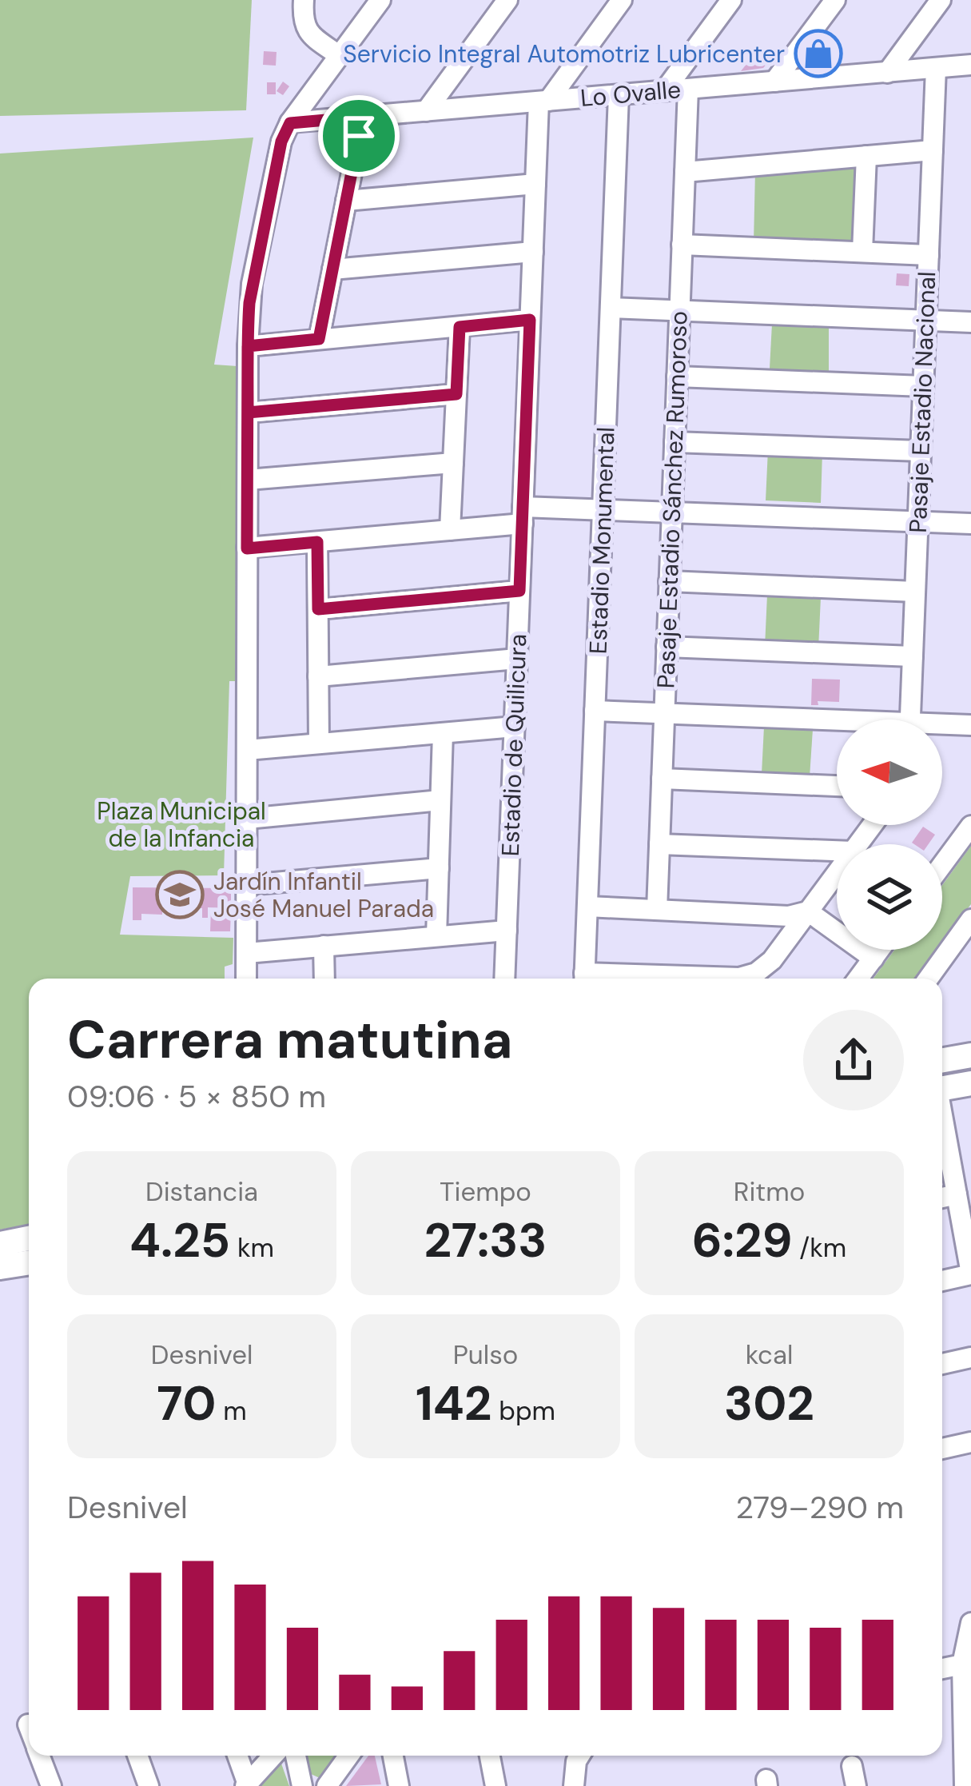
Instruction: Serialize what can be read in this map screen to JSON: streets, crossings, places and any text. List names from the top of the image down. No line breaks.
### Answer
{"streets":{"street":["Lo Ovalle","Pasaje Estadio Nacional","Pasaje Estadio Sánchez Rumoroso","Estadio Monumental","Estadio de Quilicura"]},"crossings":[["Lo Ovalle","Pasaje Estadio Nacional"],["Lo Ovalle","Pasaje Estadio Sánchez Rumoroso"],["Lo Ovalle","Estadio Monumental"],["Lo Ovalle","Estadio de Quilicura"]],"parks":["Plaza Municipal de la Infancia"],"places":{"shop":["Servicio Integral Automotriz Lubricenter"],"school or university":["Jardín Infantil José Manuel Parada"]},"north":"left","page":{"heading":["Carrera matutina","09:06 · 5 × 850 m"],"stats":[["Distancia","4.25 km"],["Tiempo","27:33"],["Ritmo","6:29 /km"],["Desnivel","70 m"],["Pulso","142 bpm"],["kcal","302"]],"chart":["Desnivel","279–290 m"]}}
